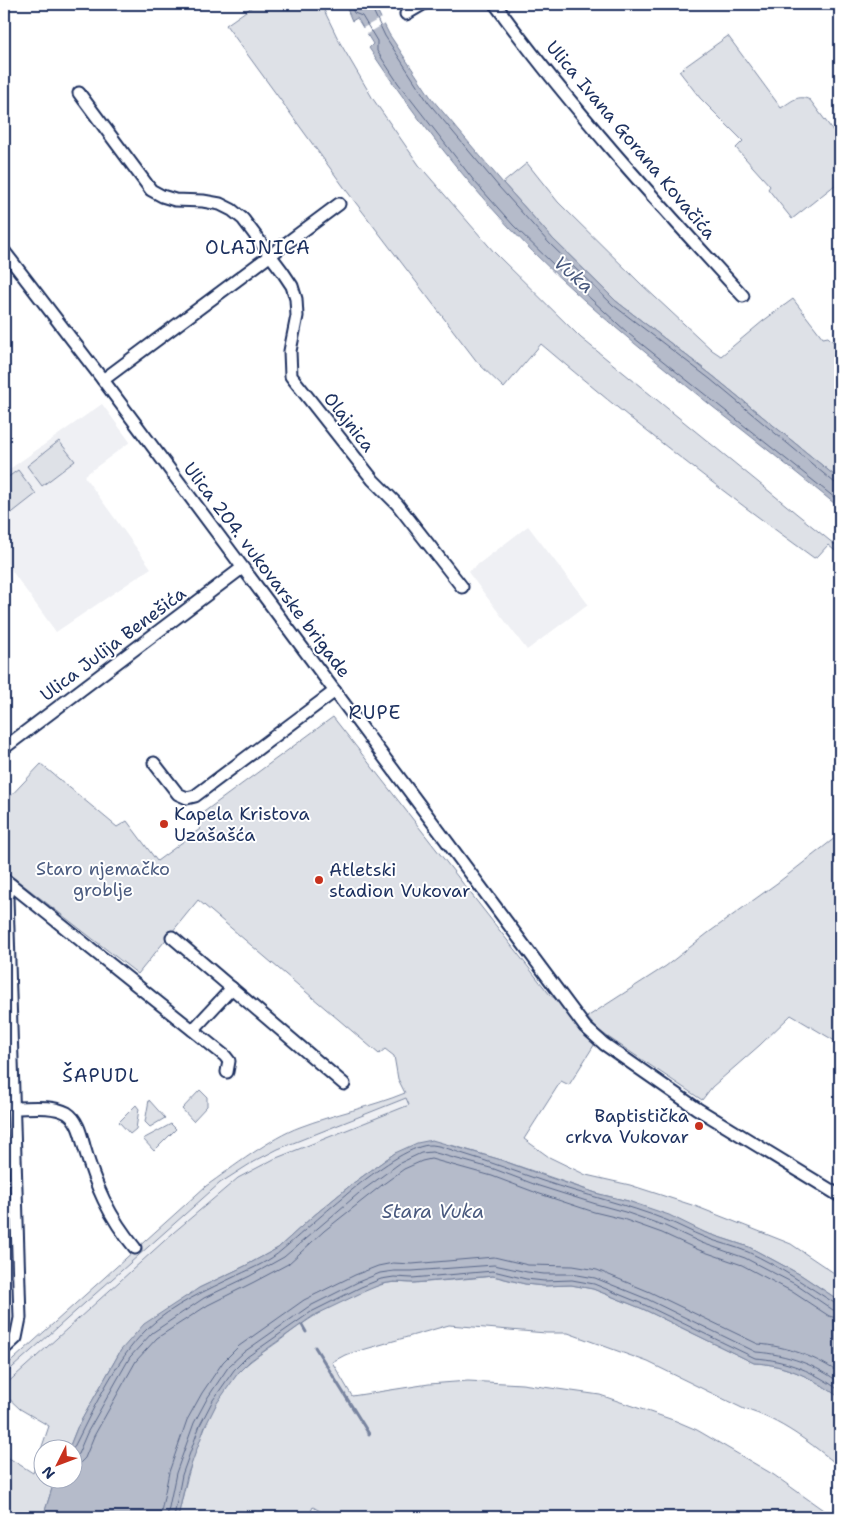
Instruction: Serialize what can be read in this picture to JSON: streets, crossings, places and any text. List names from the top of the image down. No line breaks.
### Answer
{"streets":{"street":["Ulica Ivana Gorana Kovačića","Olajnica","Ulica 204. vukovarske brigade","Ulica Julija Benešića"]},"crossings":[["Ulica 204. vukovarske brigade","Ulica Julija Benešića"]],"districts":["OLAJNICA","RUPE","ŠAPUDL"],"water":["Vuka","Stara Vuka"],"parks":["Staro njemačko groblje"],"places":["Kapela Kristova Uzašašća","Atletski stadion Vukovar","Baptistička crkva Vukovar"],"north":"bottom left"}
